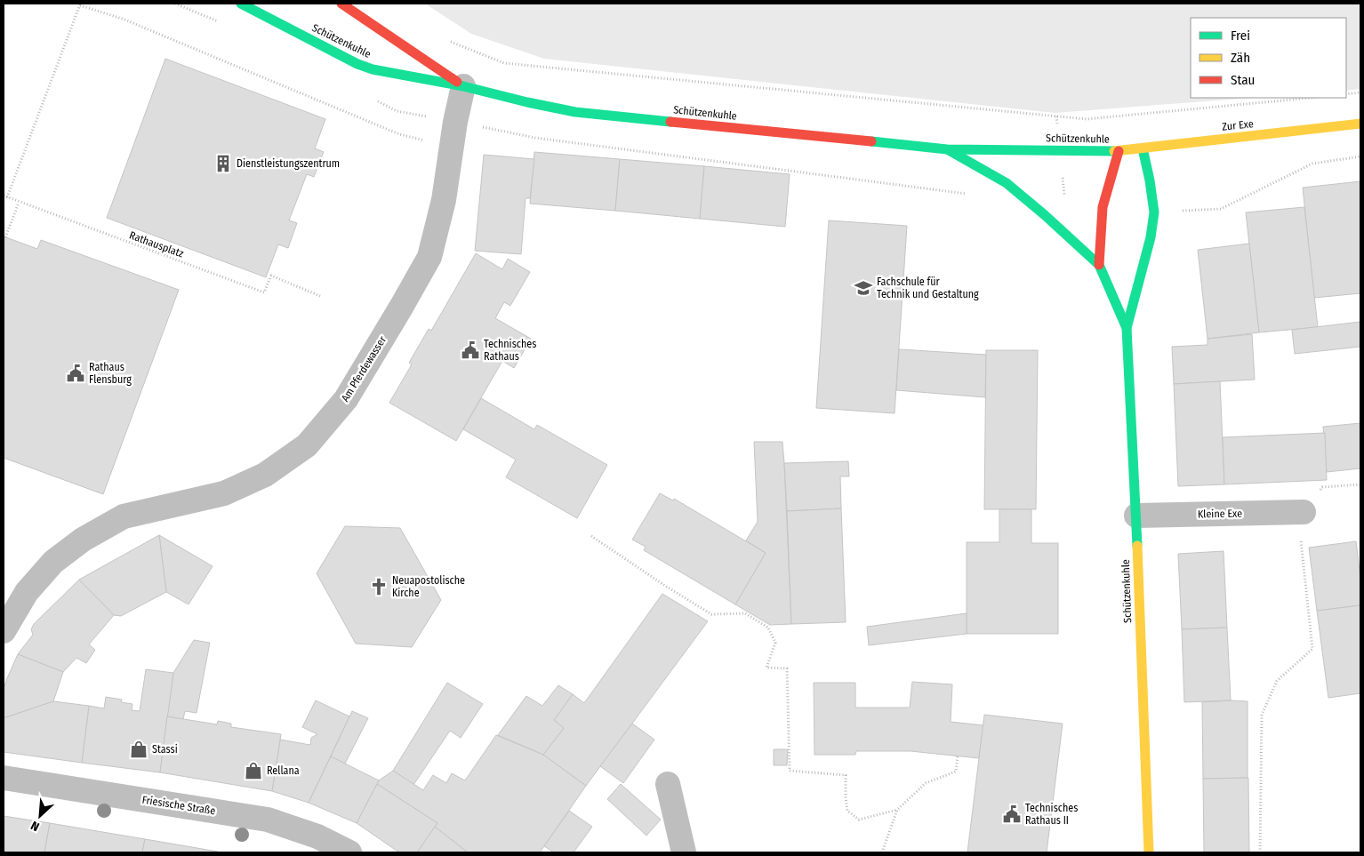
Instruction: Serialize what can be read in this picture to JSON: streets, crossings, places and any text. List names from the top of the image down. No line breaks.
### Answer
{"streets":{"main road":["Schützenkuhle","Zur Exe"],"street":["Am Pferdewasser","Kleine Exe","Friesische Straße"],"path":["Rathausplatz"]},"crossings":[["Schützenkuhle","Zur Exe"],["Schützenkuhle","Am Pferdewasser"],["Schützenkuhle","Kleine Exe"]],"places":{"building":["Dienstleistungszentrum"],"school or university":["Fachschule für Technik und Gestaltung"],"public building":["Technisches Rathaus","Rathaus Flensburg","Technisches Rathaus II"],"church":["Neuapostolische Kirche"],"shop":["Stassi","Rellana"]},"legend":["Frei","Zäh","Stau"],"north":"bottom left"}
